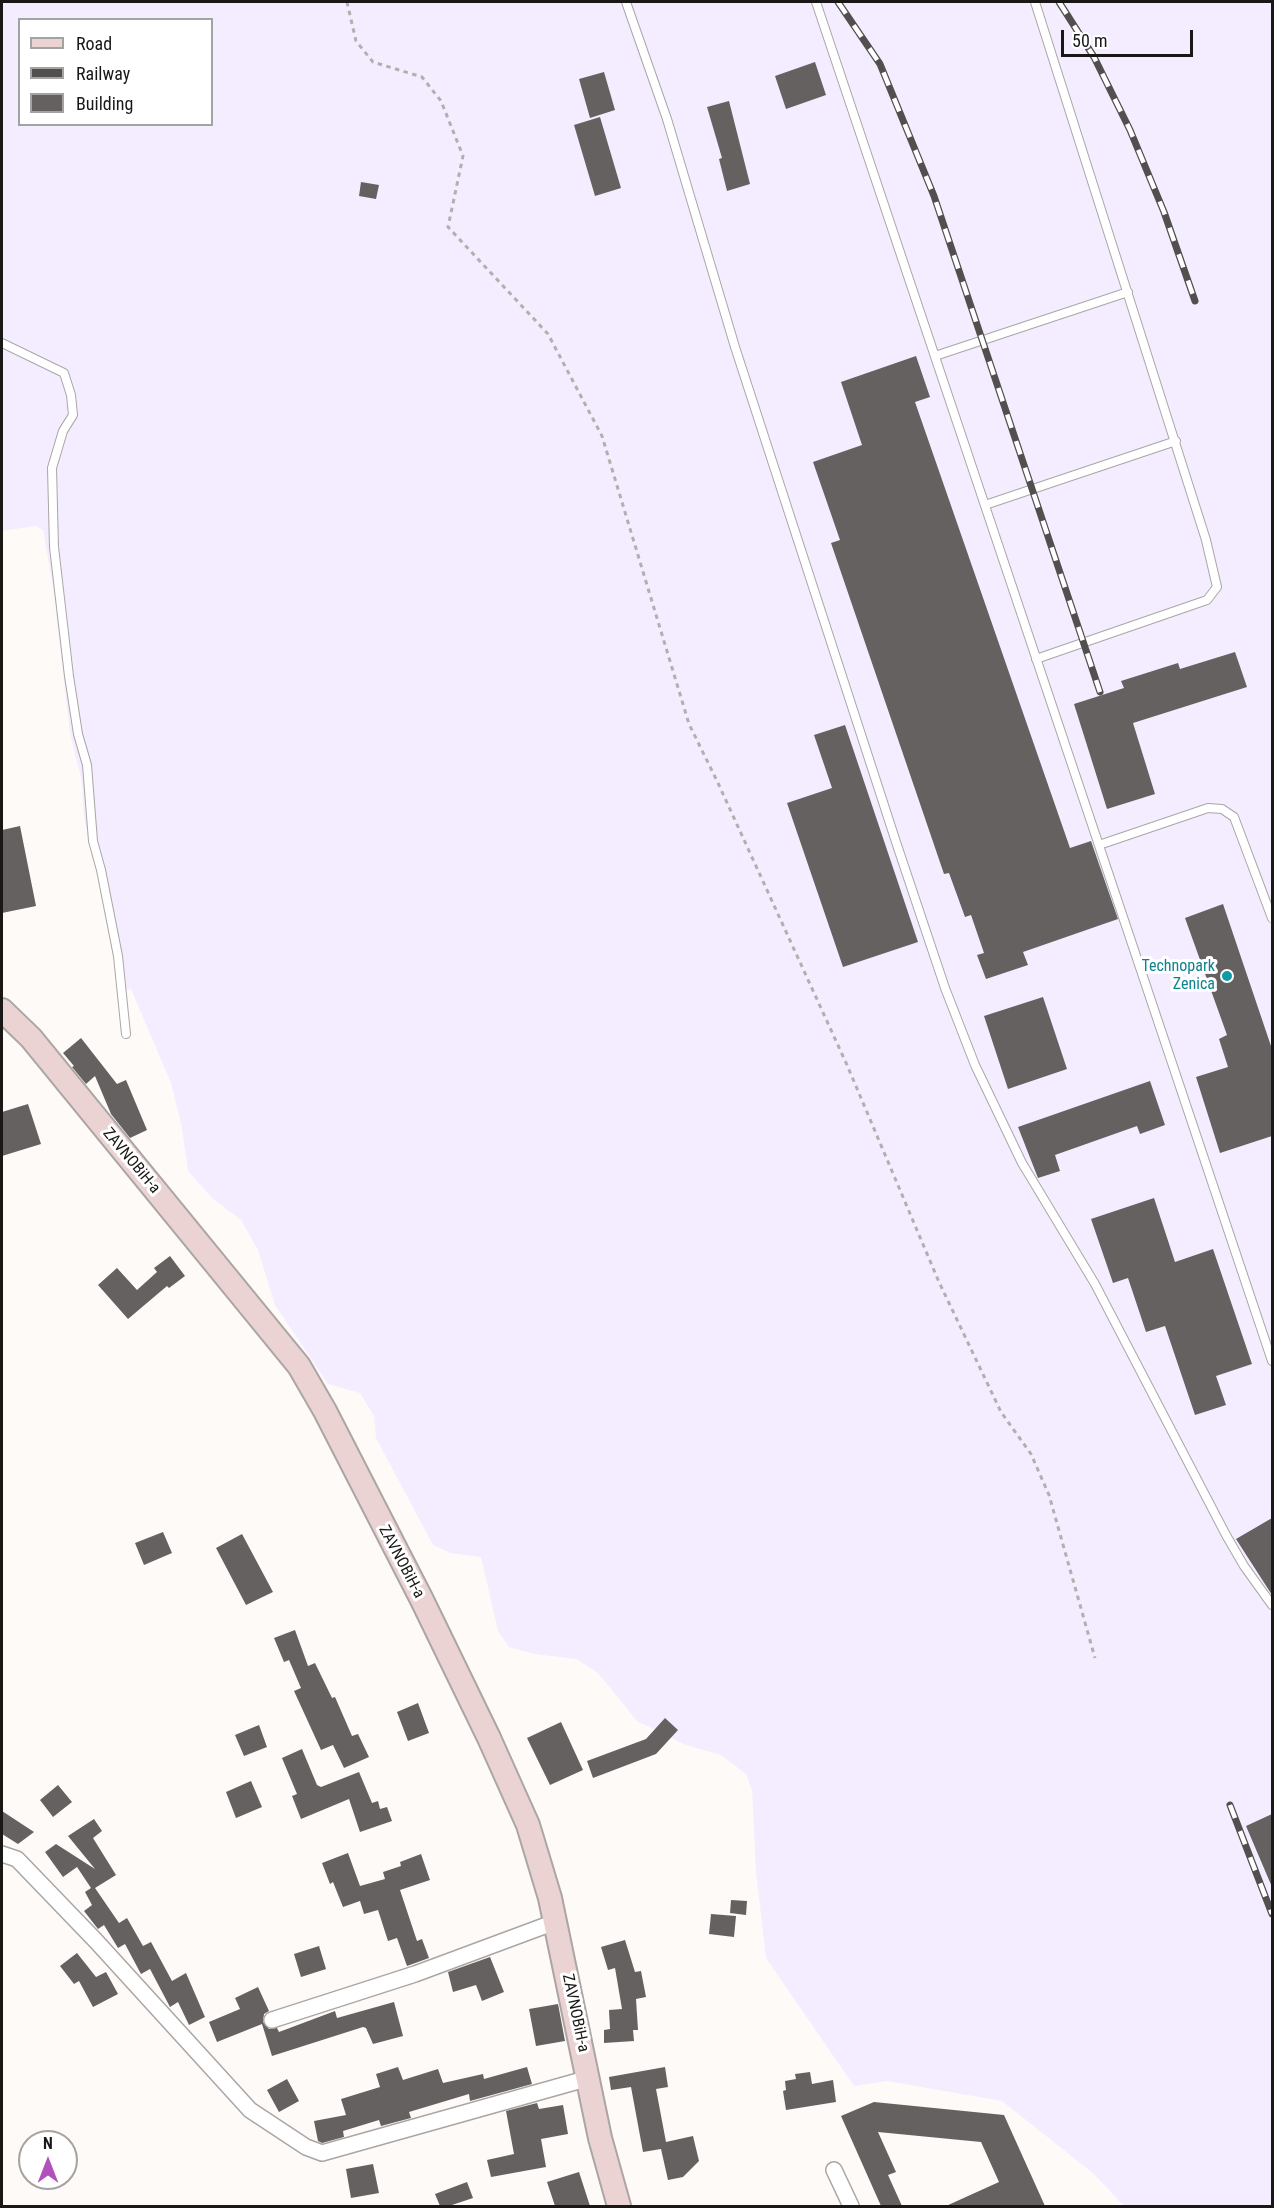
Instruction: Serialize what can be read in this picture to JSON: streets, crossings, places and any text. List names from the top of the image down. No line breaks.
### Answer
{"streets":{"main road":["ZAVNOBiH-a"]},"places":["Technopark Zenica"],"legend":["Road","Railway","Building"],"scale_bar":"50 m","north":"top"}
